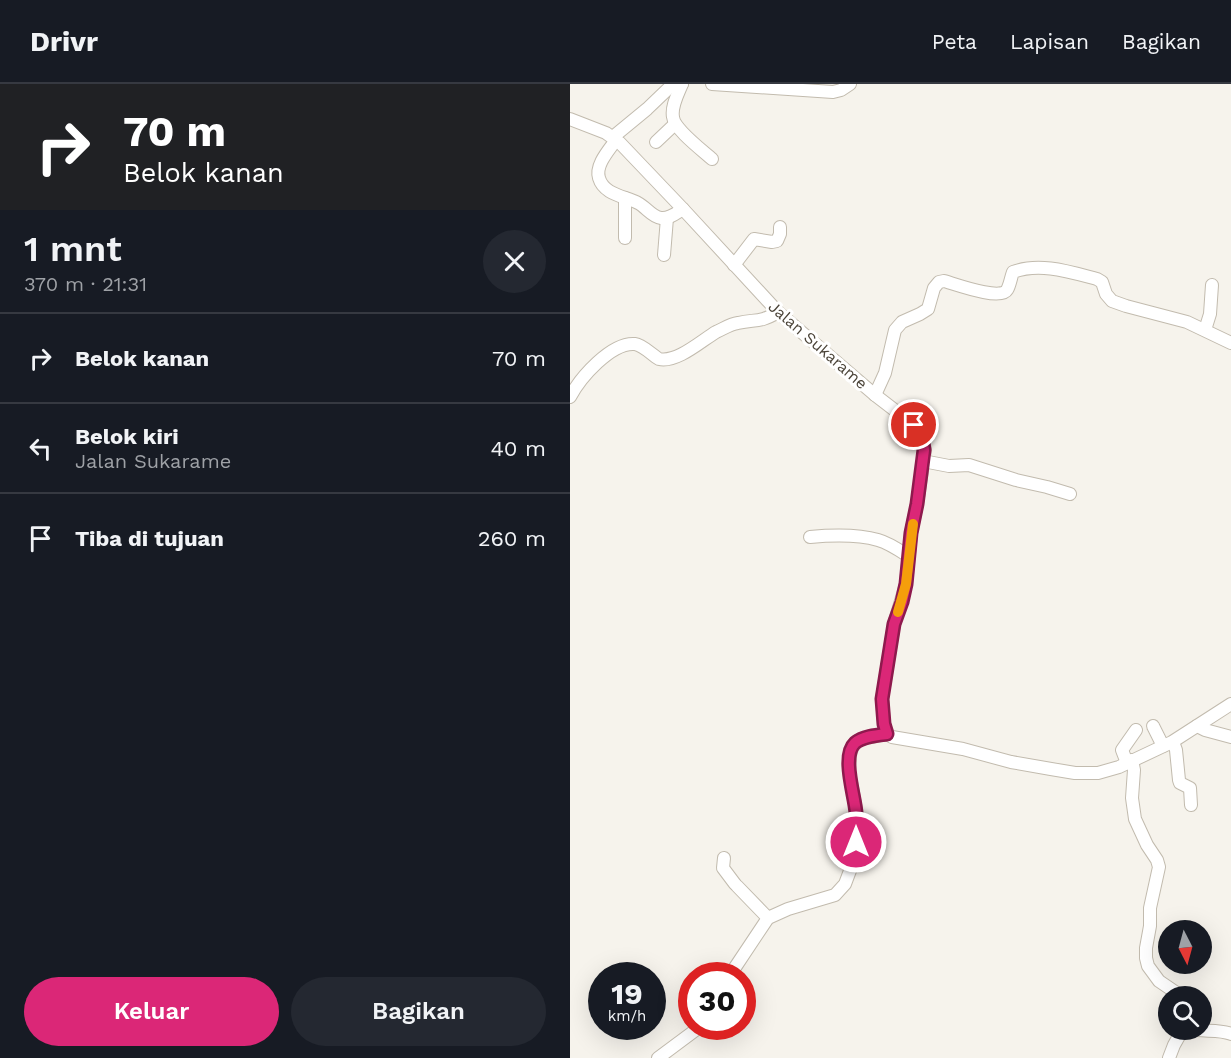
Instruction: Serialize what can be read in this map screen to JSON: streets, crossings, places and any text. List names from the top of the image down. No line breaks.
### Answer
{"streets":{"street":["Jalan Sukarame"]},"north":"bottom","page":{"header":"Drivr","nav":["Peta","Lapisan","Bagikan"],"turn":["70 m","Belok kanan"],"heading":["1 mnt","370 m · 21:31"],"list":[{"name":"Belok kanan","value":"70 m"},{"name":"Belok kiri","note":"Jalan Sukarame","value":"40 m"},{"name":"Tiba di tujuan","value":"260 m"}],"speed":"19 km/h","limit":"30","buttons":["Keluar","Bagikan"]}}
